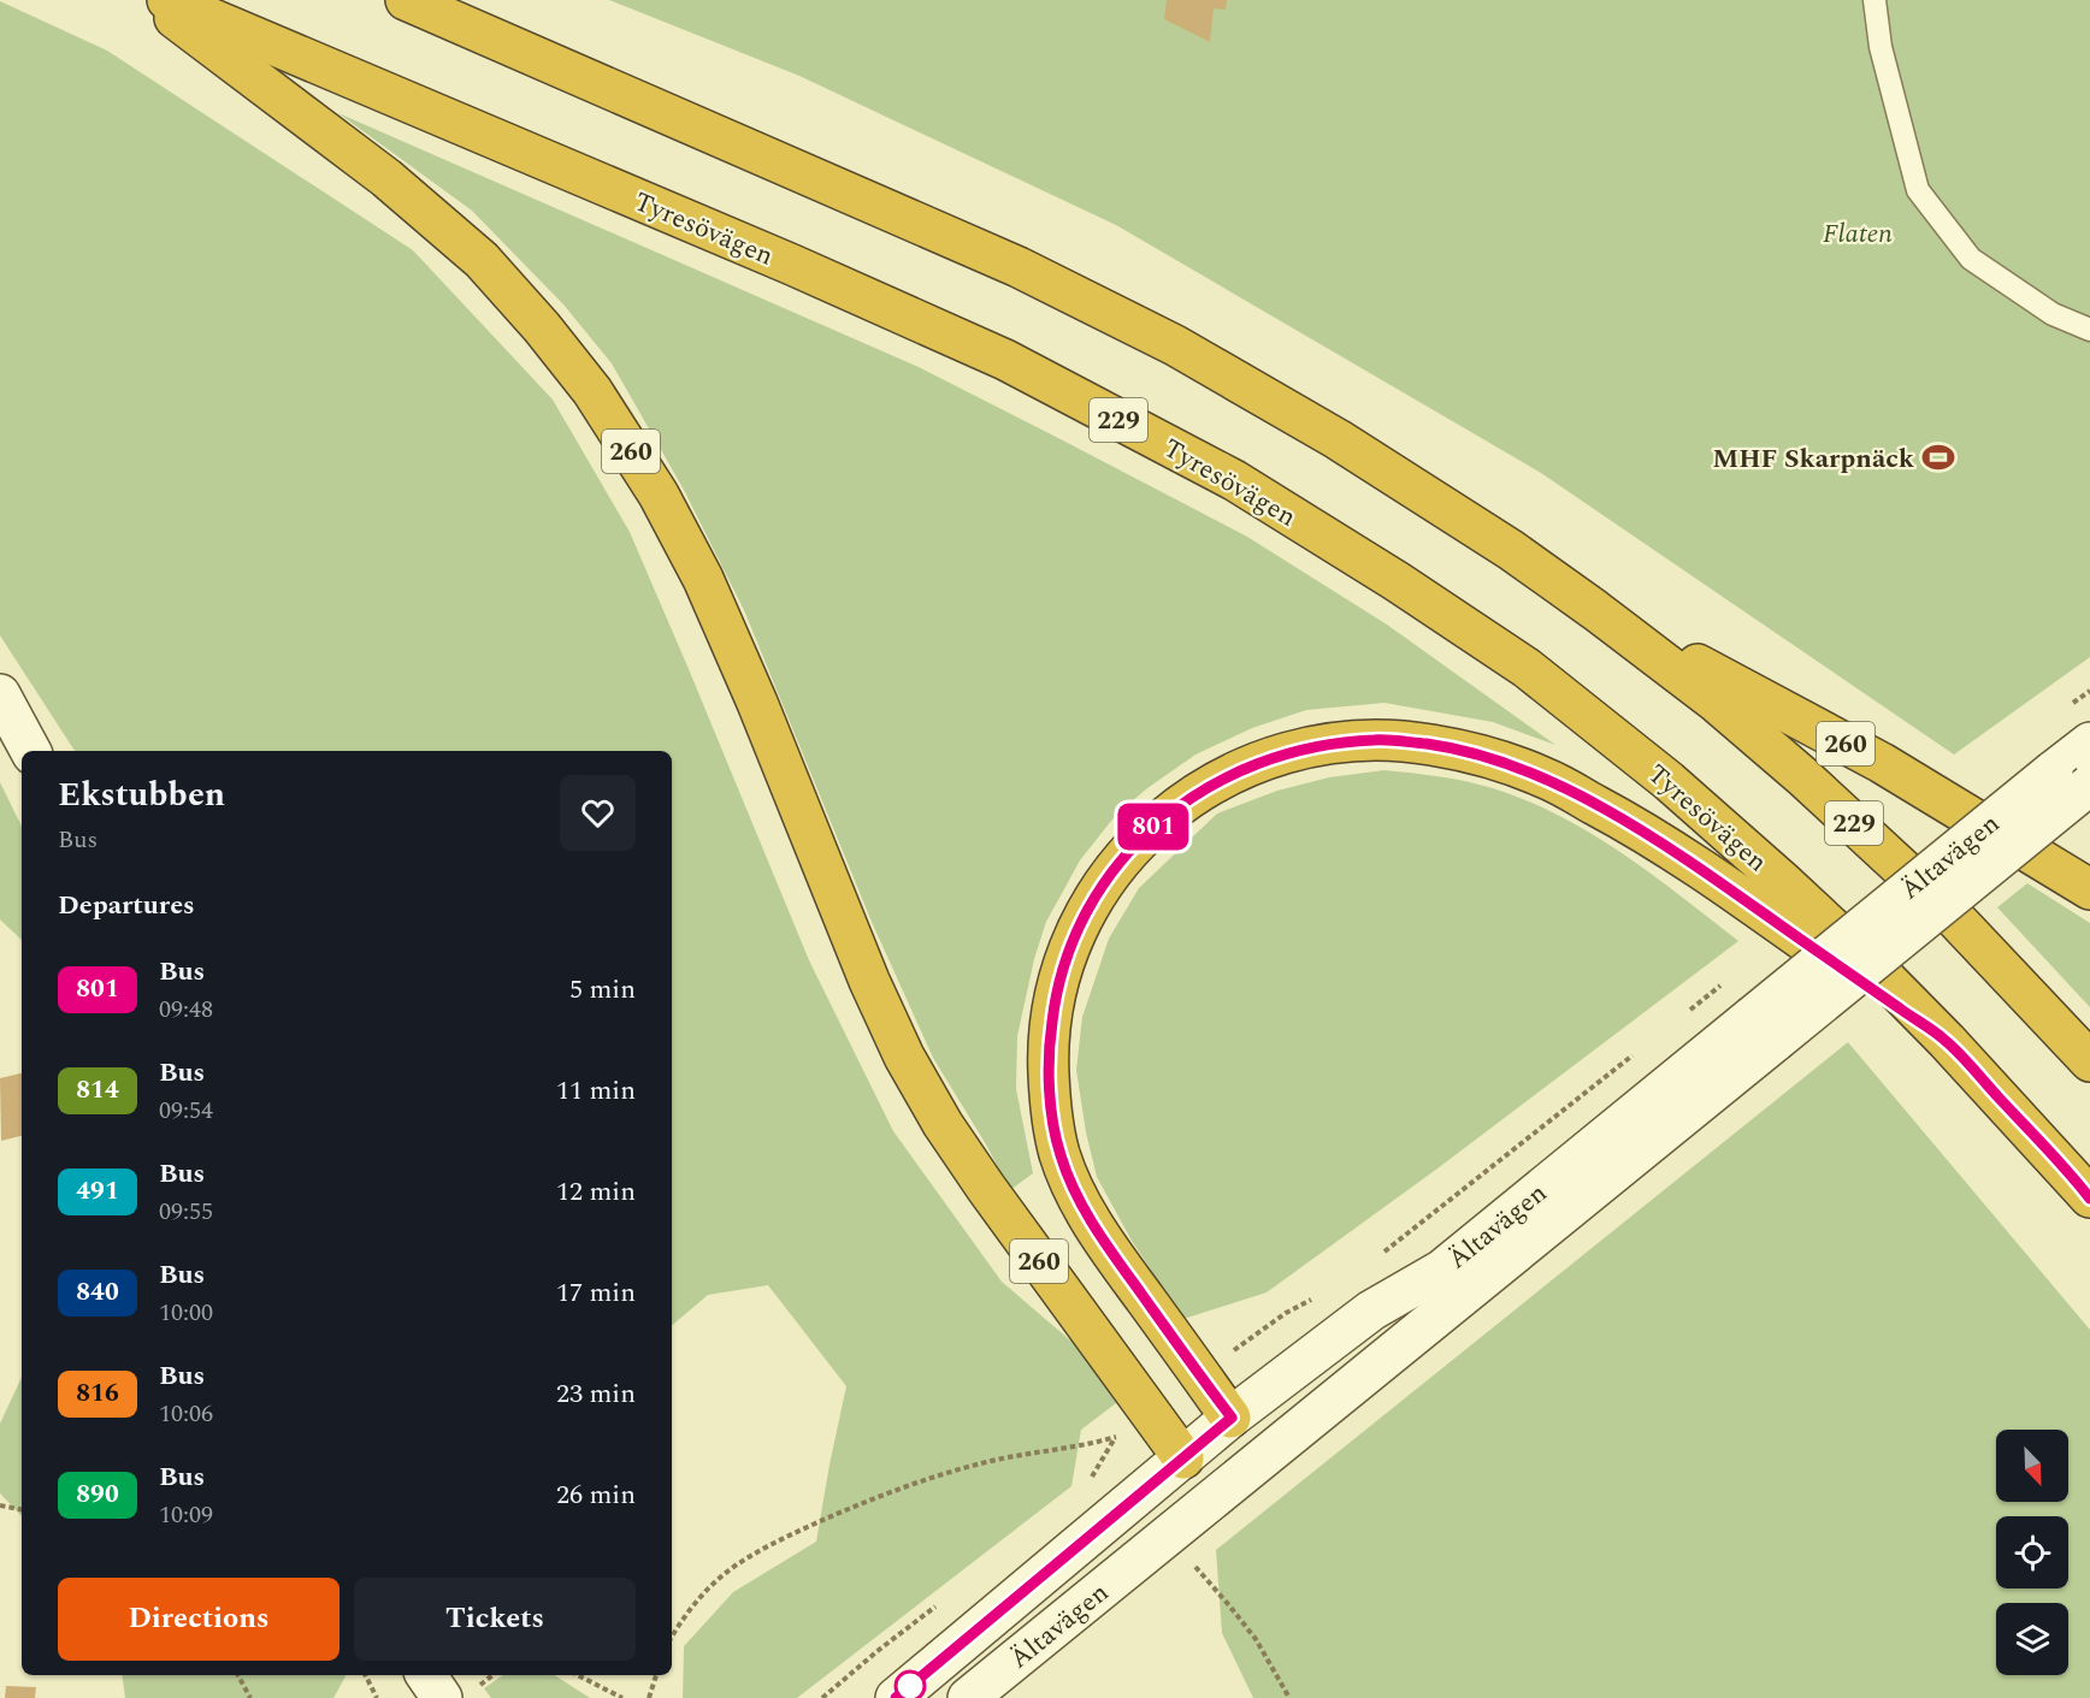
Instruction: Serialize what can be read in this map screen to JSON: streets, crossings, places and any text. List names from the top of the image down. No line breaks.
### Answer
{"streets":{"highway":["Tyresövägen","229","260"],"main road":["Ältavägen"]},"crossings":[["229","260"],["260","Ältavägen"]],"parks":["Flaten"],"places":{"sports":["MHF Skarpnäck"]},"lines":["bus line 801"],"north":"bottom right","page":{"on_map":"801","heading":[["Ekstubben","Bus"],"Departures"],"list":[{"mark":"801","name":"Bus","note":"09:48","value":"5 min"},{"mark":"814","name":"Bus","note":"09:54","value":"11 min"},{"mark":"491","name":"Bus","note":"09:55","value":"12 min"},{"mark":"840","name":"Bus","note":"10:00","value":"17 min"},{"mark":"816","name":"Bus","note":"10:06","value":"23 min"},{"mark":"890","name":"Bus","note":"10:09","value":"26 min"}],"buttons":["Directions","Tickets"]}}
